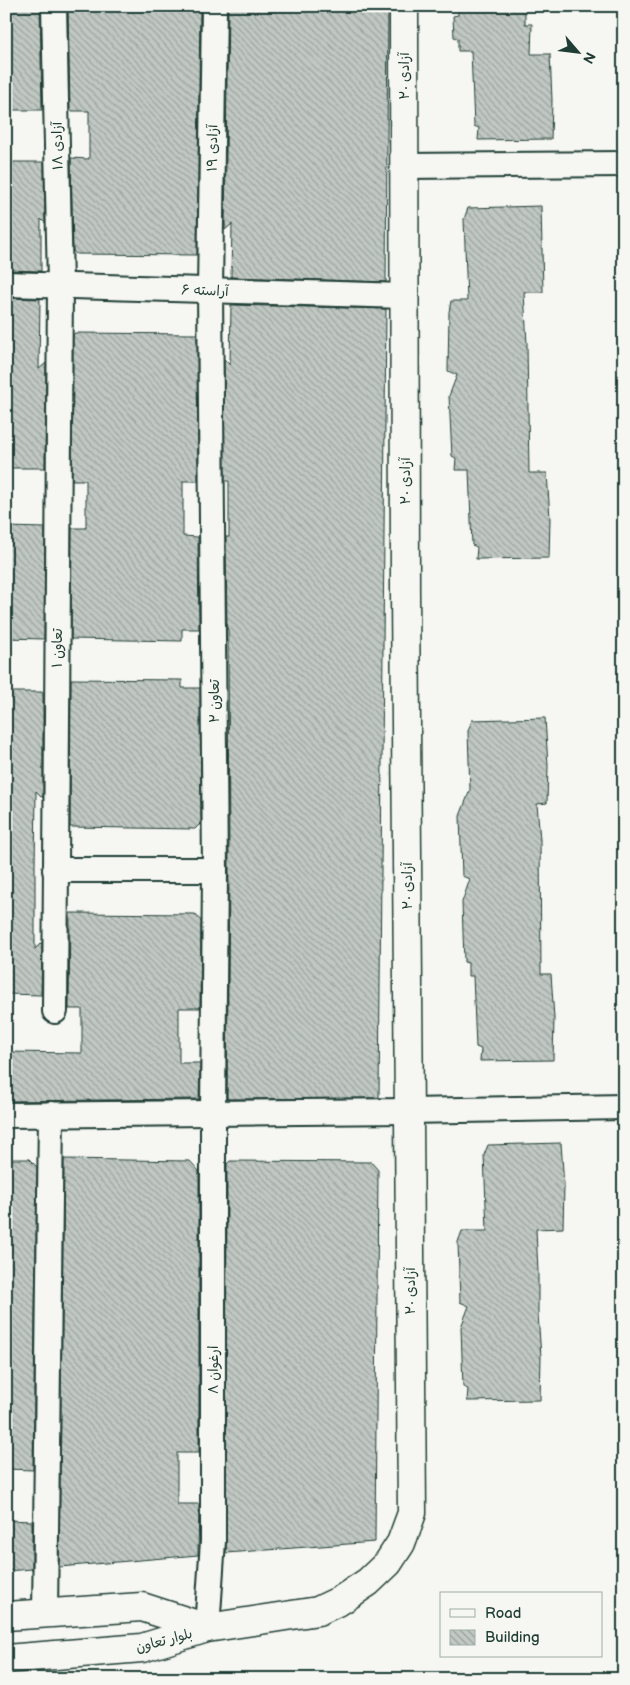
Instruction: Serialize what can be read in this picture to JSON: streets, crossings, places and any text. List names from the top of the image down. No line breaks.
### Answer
{"streets":{"street":["آزادی ۲۰","آزادی ۱۸","آزادی ۱۹","آراسته ۶","تعاون ۱","تعاون ۲","ارغوان ۸","بلوار تعاون"]},"crossings":[["آزادی ۲۰","آراسته ۶"],["آزادی ۲۰","ارغوان ۸"],["آزادی ۲۰","بلوار تعاون"],["آزادی ۱۸","آراسته ۶"],["آزادی ۱۸","تعاون ۱"],["آزادی ۱۹","آراسته ۶"],["آزادی ۱۹","تعاون ۲"],["آراسته ۶","تعاون ۱"],["آراسته ۶","تعاون ۲"],["تعاون ۲","ارغوان ۸"],["ارغوان ۸","بلوار تعاون"]],"legend":["Road","Building"],"north":"bottom right"}
